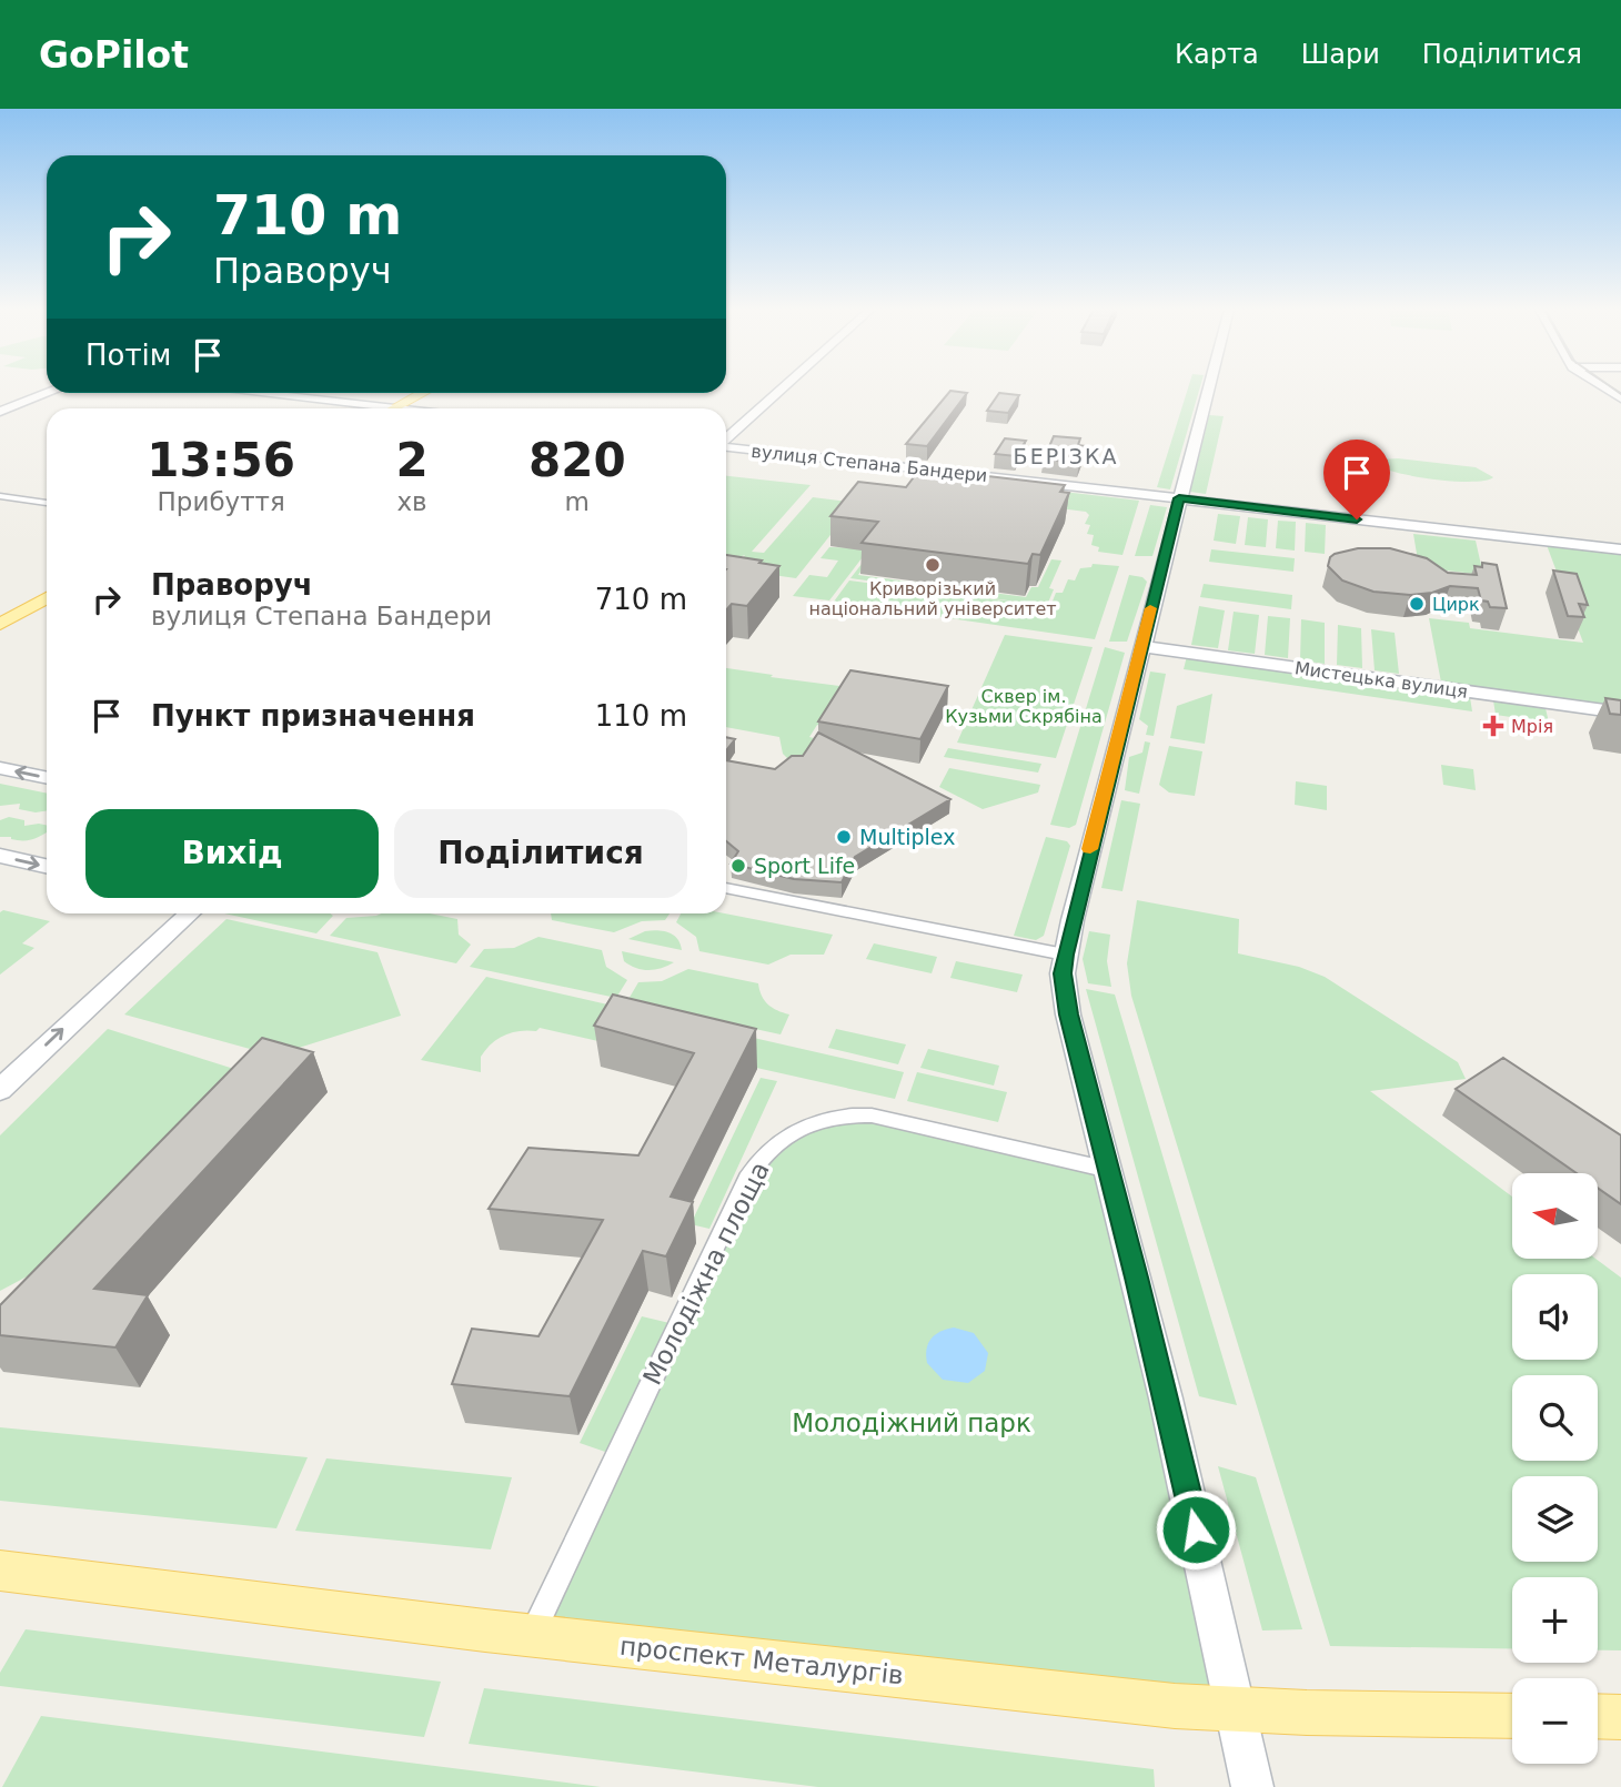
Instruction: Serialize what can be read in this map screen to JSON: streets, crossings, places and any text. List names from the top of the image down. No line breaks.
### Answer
{"streets":{"main road":["проспект Металургів"],"street":["вулиця Степана Бандери","Мистецька вулиця","Молодіжна площа"]},"crossings":[["Молодіжна площа","проспект Металургів"]],"districts":["БЕРІЗКА"],"parks":["Сквер ім. Кузьми Скрябіна","Молодіжний парк"],"places":{"other":["Криворізький національний університет","Цирк","Multiplex","Sport Life"],"health":["Мрія"]},"north":"left","page":{"header":"GoPilot","nav":["Карта","Шари","Поділитися"],"turn":["710 m","Праворуч"],"then":"Потім","eta":["13:56","Прибуття","2","хв","820","m"],"list":[{"name":"Праворуч","note":"вулиця Степана Бандери","value":"710 m"},{"name":"Пункт призначення","value":"110 m"}],"buttons":["Вихід","Поділитися"],"map_buttons":["+","−"]}}
